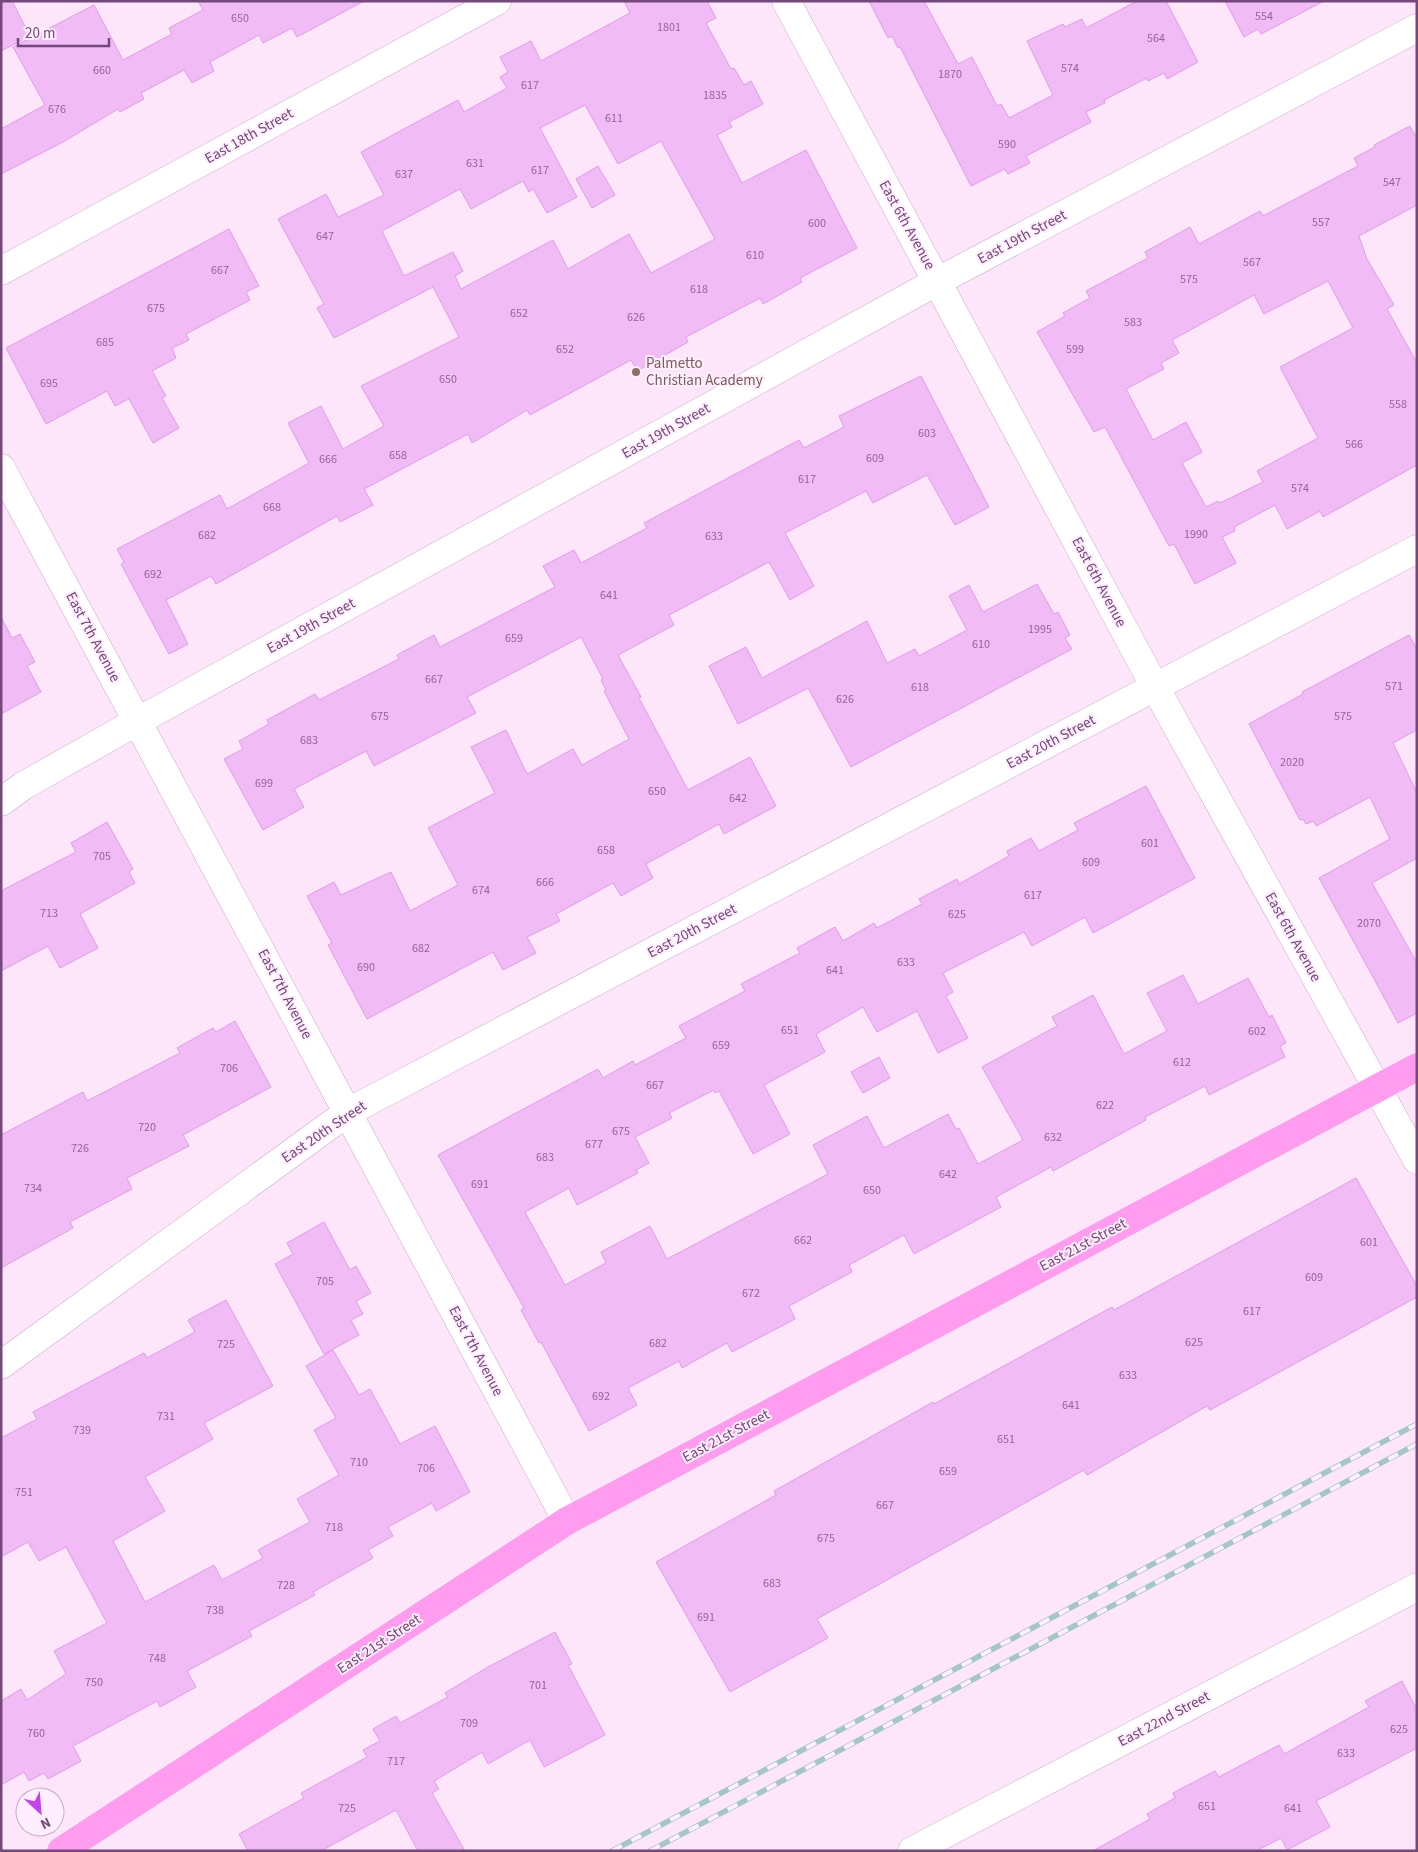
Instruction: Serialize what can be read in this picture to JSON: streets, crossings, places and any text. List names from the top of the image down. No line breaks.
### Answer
{"streets":{"main road":["East 21st Street"],"street":["East 18th Street","East 6th Avenue","East 19th Street","East 7th Avenue","East 20th Street","East 22nd Street"]},"crossings":[["East 6th Avenue","East 19th Street"],["East 6th Avenue","East 20th Street"],["East 6th Avenue","East 21st Street"],["East 19th Street","East 7th Avenue"],["East 7th Avenue","East 20th Street"],["East 7th Avenue","East 21st Street"]],"places":["Palmetto Christian Academy"],"house_numbers":["554","650","1801","564","574","660","1870","617","1835","676","611","590","631","617","637","547","557","600","647","610","567","667","575","618","675","652","626","583","685","652","599","650","695","558","603","566","658","609","666","617","574","668","1990","682","633","692","641","1995","659","610","667","571","618","626","675","575","683","2020","699","650","642","601","658","705","609","666","674","617","713","625","2070","682","633","690","641","651","602","659","612","706","667","622","720","675","632","677","726","683","642","691","734","650","662","601","609","705","672","617","625","682","725","633","692","641","731","739","651","710","706","659","751","667","718","675","683","728","738","691","748","750","701","709","625","760","633","717","651","725","641"],"scale_bar":"20 m","north":"bottom right"}
